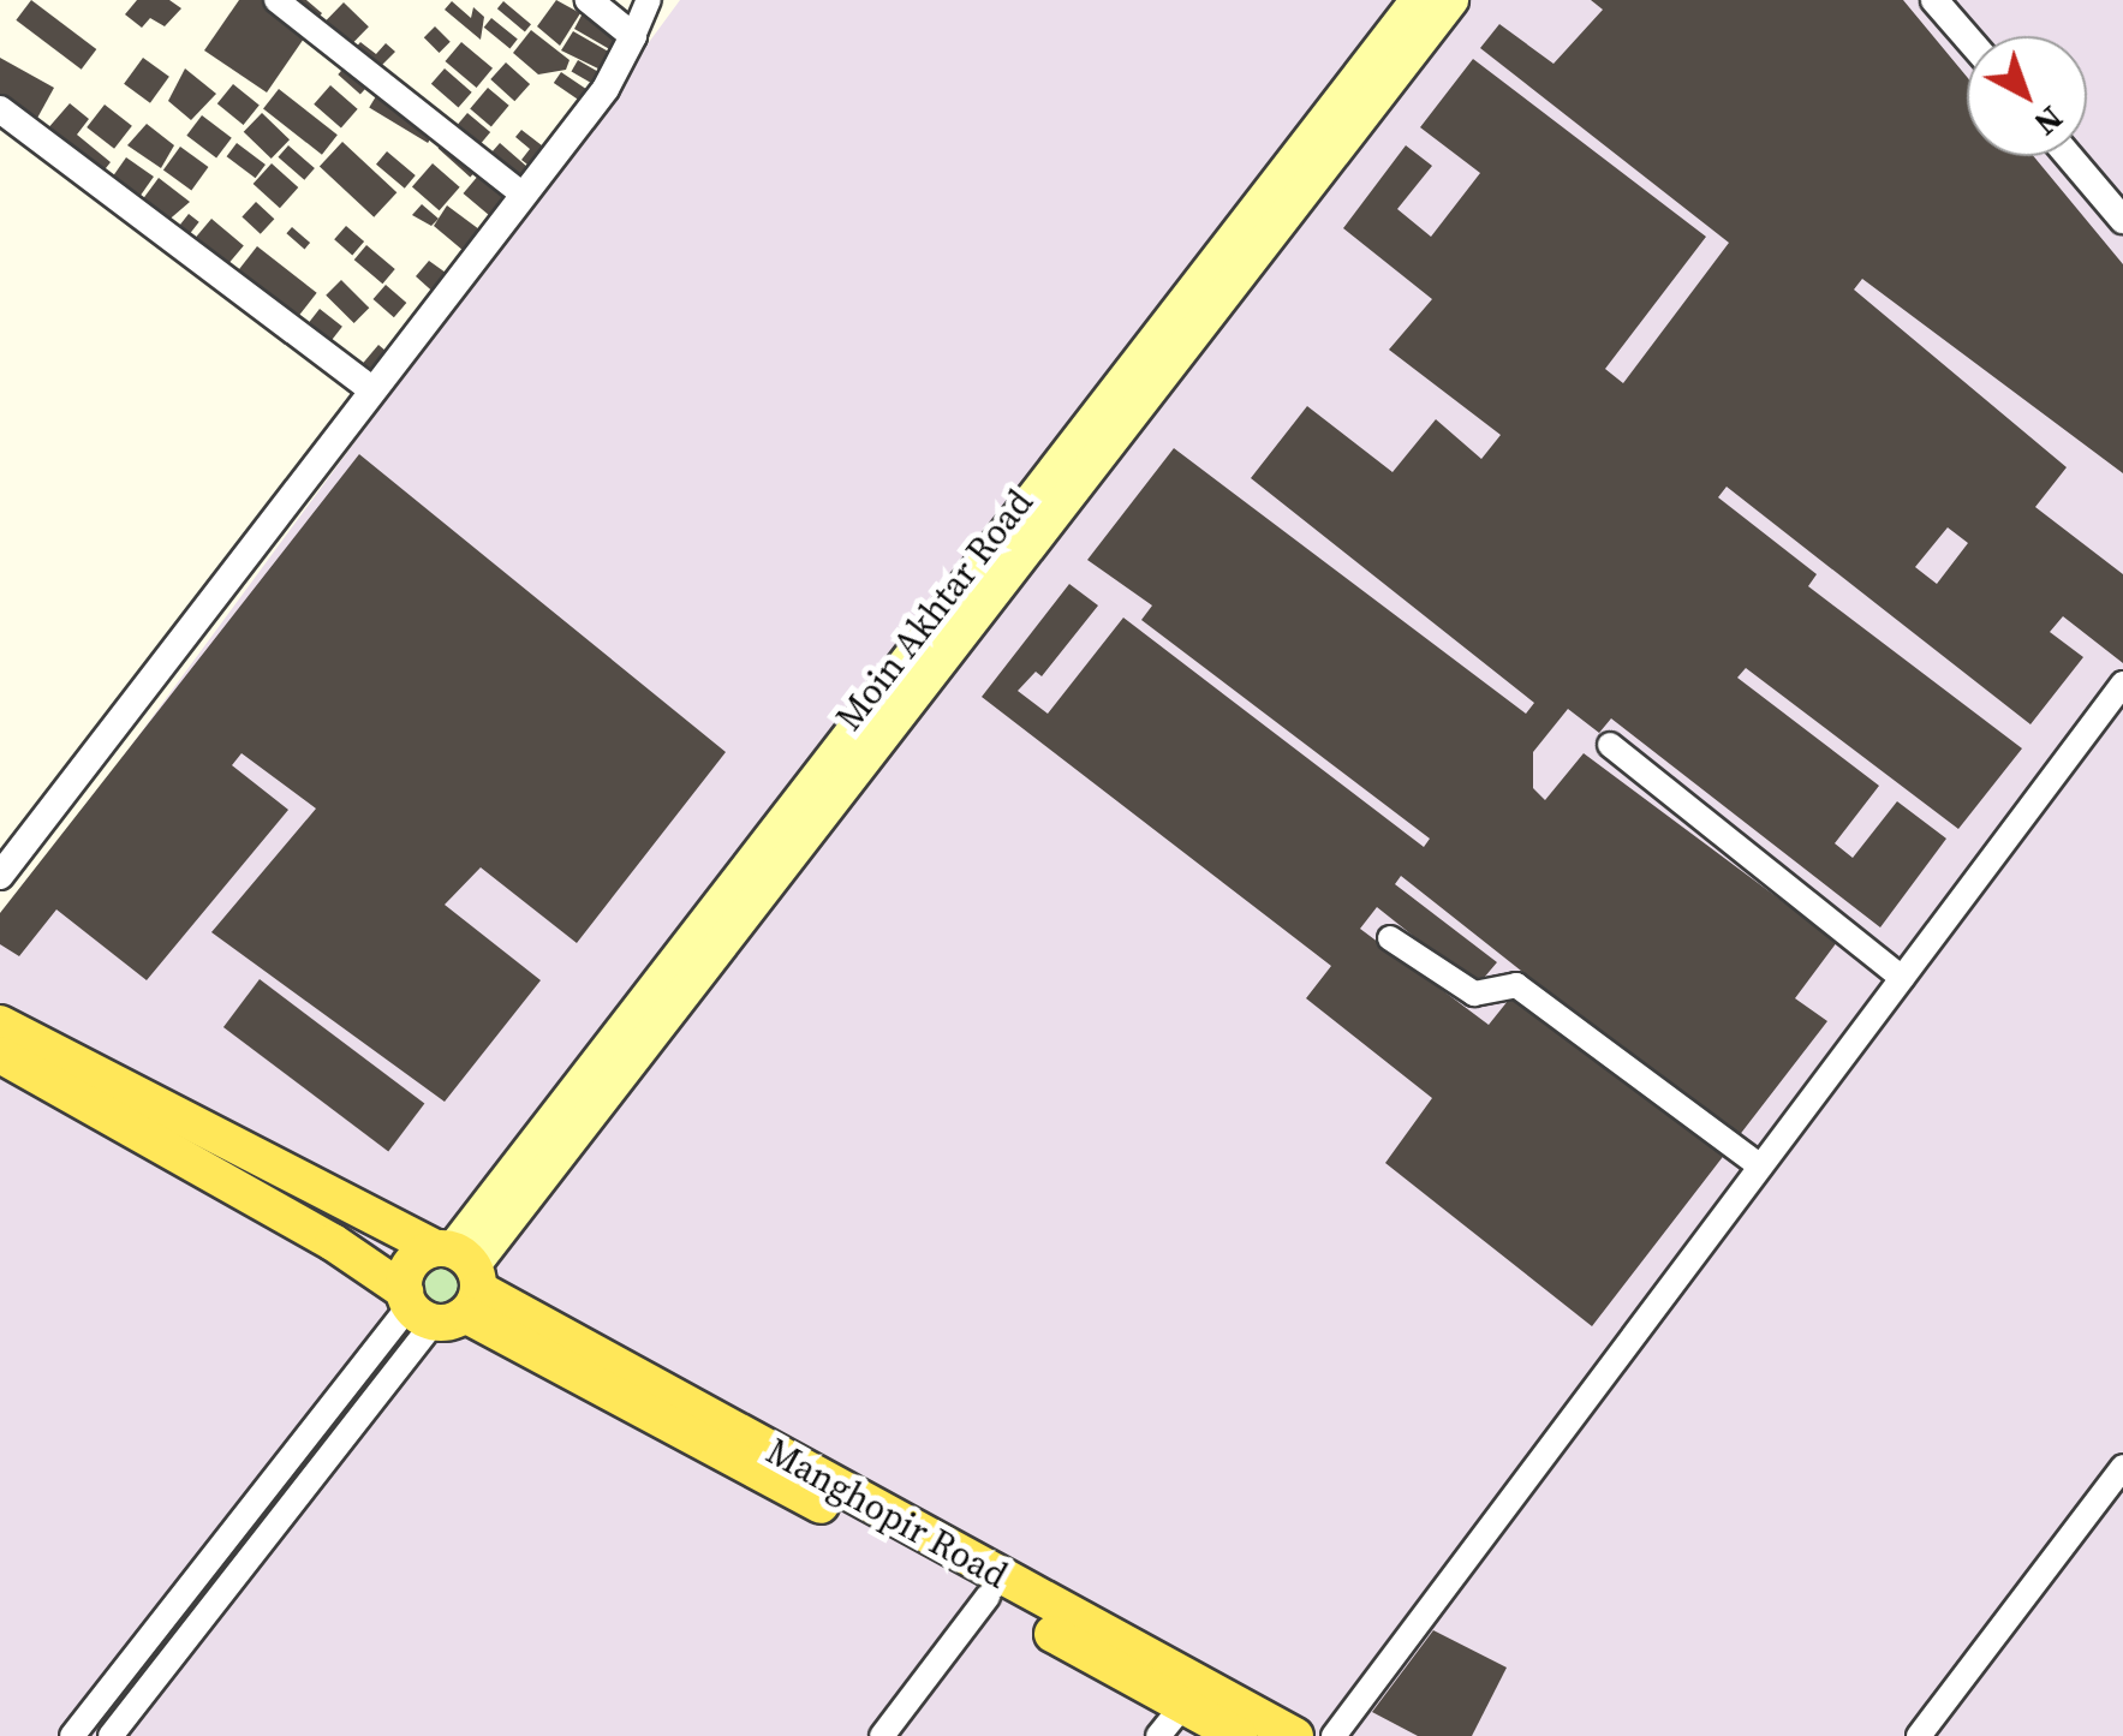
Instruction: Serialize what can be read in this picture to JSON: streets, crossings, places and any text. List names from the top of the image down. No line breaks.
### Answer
{"streets":{"main road":["Moin Akhtar Road","Manghopir Road"]},"crossings":[["Moin Akhtar Road","Manghopir Road"]],"north":"bottom right"}
